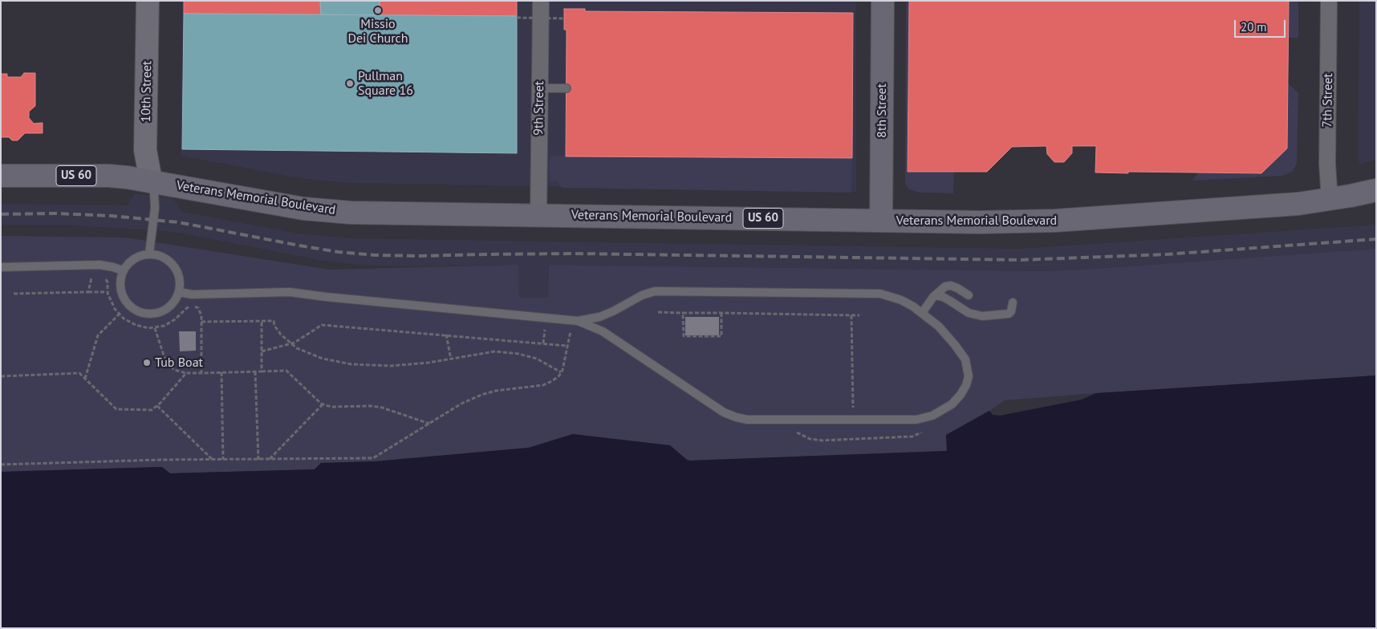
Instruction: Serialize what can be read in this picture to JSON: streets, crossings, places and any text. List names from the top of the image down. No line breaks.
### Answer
{"streets":{"main road":["8th Street","US 60","Veterans Memorial Boulevard"],"street":["10th Street","7th Street","9th Street"]},"crossings":[["10th Street","Veterans Memorial Boulevard"],["7th Street","Veterans Memorial Boulevard"],["9th Street","Veterans Memorial Boulevard"],["8th Street","Veterans Memorial Boulevard"]],"places":["Missio Dei Church","Pullman Square 16","Tub Boat"],"scale_bar":"20 m"}
